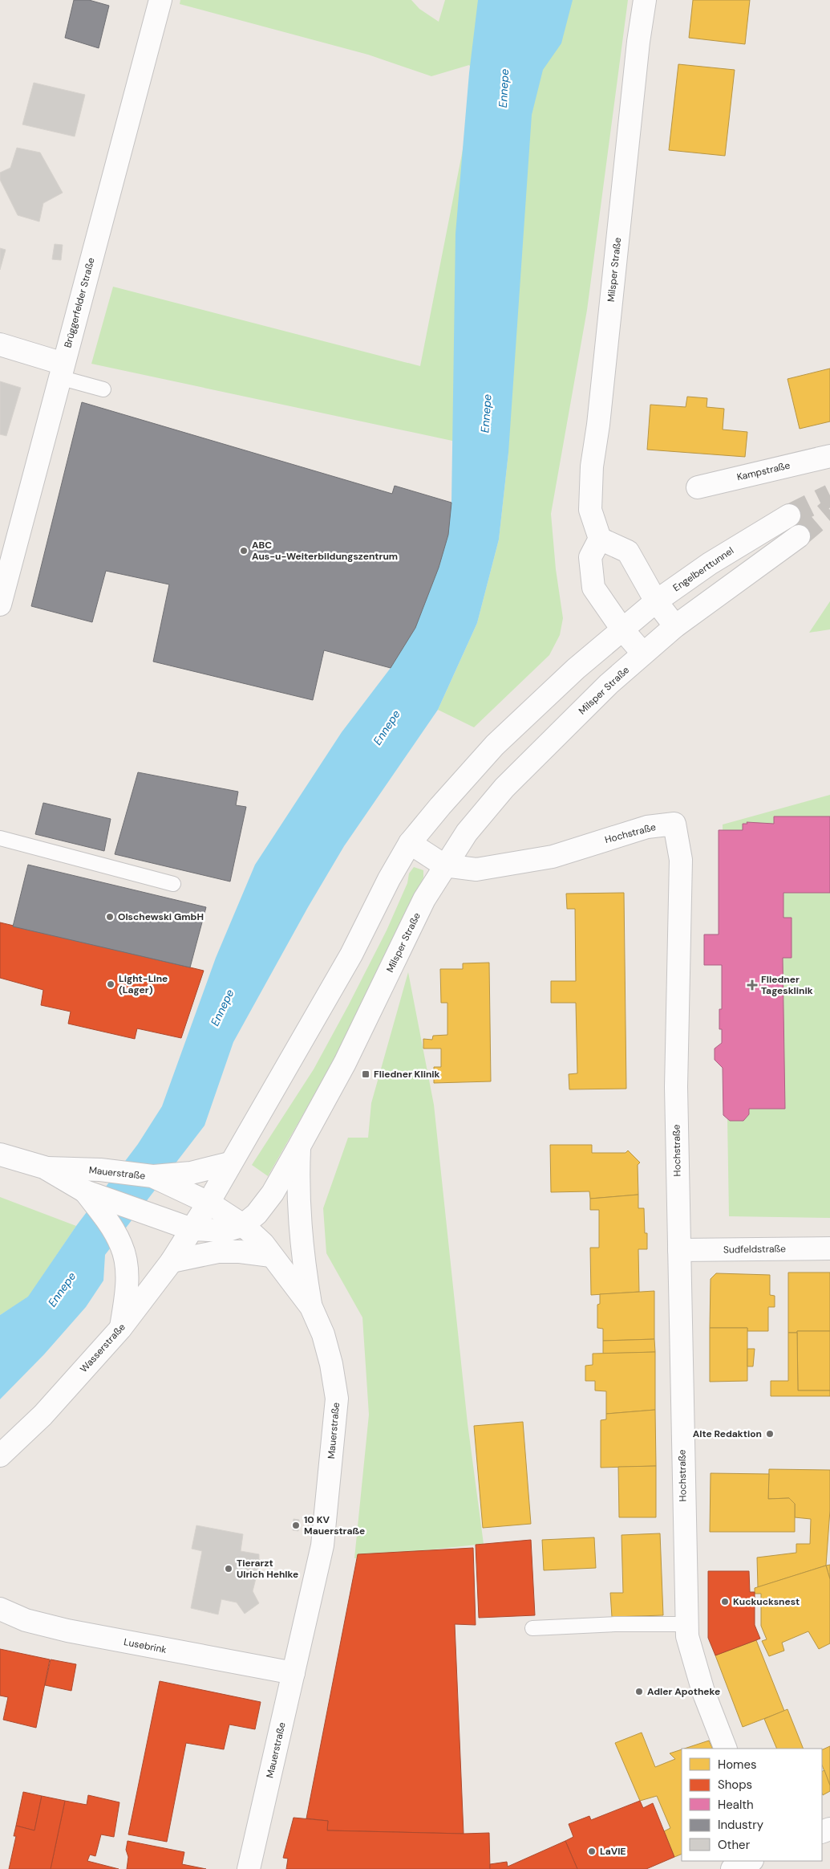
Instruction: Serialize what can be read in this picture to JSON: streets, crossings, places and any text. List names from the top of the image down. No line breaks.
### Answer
{"streets":{"main road":["Milsper Straße","Brüggerfelder Straße","Kampstraße","Engelberttunnel","Hochstraße","Mauerstraße","Sudfeldstraße","Wasserstraße","Lusebrink"]},"crossings":[["Milsper Straße","Hochstraße"],["Milsper Straße","Mauerstraße"],["Milsper Straße","Wasserstraße"],["Hochstraße","Sudfeldstraße"],["Mauerstraße","Lusebrink"]],"water":["Ennepe"],"places":{"other":["ABC Aus-u-Weiterbildungszentrum","Olschewski GmbH","Light-Line (Lager)","Alte Redaktion","10 KV Mauerstraße","Tierarzt Ulrich Hehlke","Kuckucksnest","Adler Apotheke","LaVIE"],"health":["Fliedner Tagesklinik"],"transit":["Fliedner Klinik"]},"legend":["Homes","Shops","Health","Industry","Other"]}
